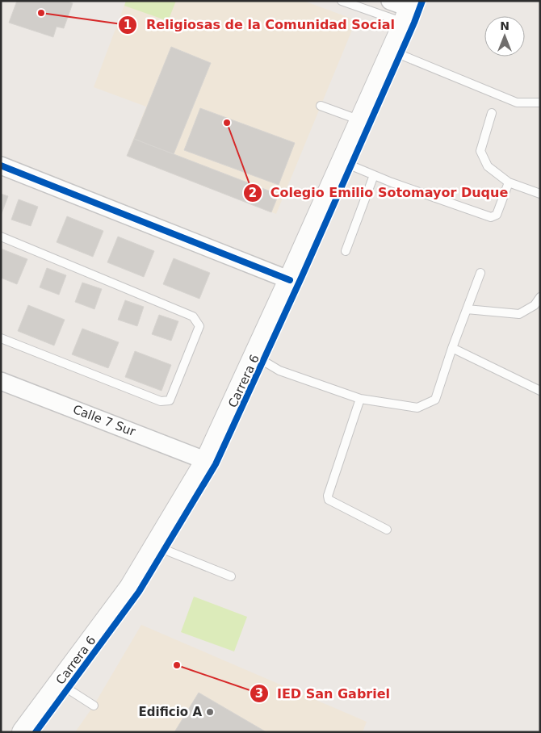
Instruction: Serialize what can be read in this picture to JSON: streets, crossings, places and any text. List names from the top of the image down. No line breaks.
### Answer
{"streets":{"main road":["Carrera 6"],"street":["Calle 7 Sur"]},"crossings":[["Carrera 6","Calle 7 Sur"]],"places":["Religiosas de la Comunidad Social","Colegio Emilio Sotomayor Duque","IED San Gabriel","Edificio A"],"north":"top"}
